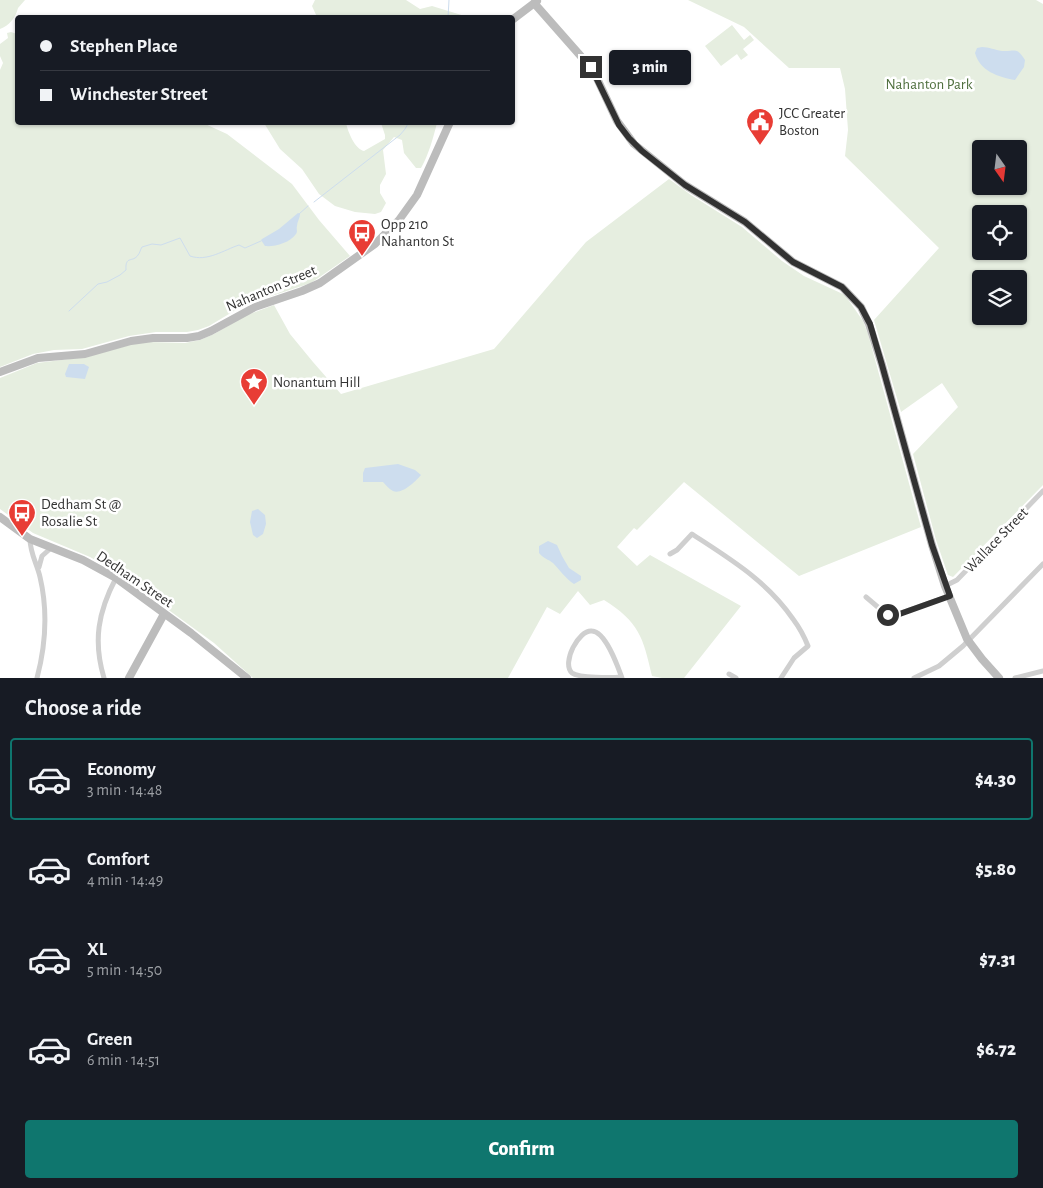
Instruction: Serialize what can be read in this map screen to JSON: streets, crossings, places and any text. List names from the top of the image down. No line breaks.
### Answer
{"streets":{"street":["Nahanton Street","Wallace Street","Dedham Street"]},"parks":["Nahanton Park"],"places":{"public building":["JCC Greater Boston"],"bus stop":["Opp 210 Nahanton St","Dedham St @ Rosalie St"],"place":["Nonantum Hill"]},"north":"bottom","page":{"banner":["Stephen Place","Winchester Street"],"bubble":"3 min","heading":"Choose a ride","list":[{"name":"Economy","note":"3 min · 14:48","value":"$4.30"},{"name":"Comfort","note":"4 min · 14:49","value":"$5.80"},{"name":"XL","note":"5 min · 14:50","value":"$7.31"},{"name":"Green","note":"6 min · 14:51","value":"$6.72"}],"buttons":"Confirm"}}
